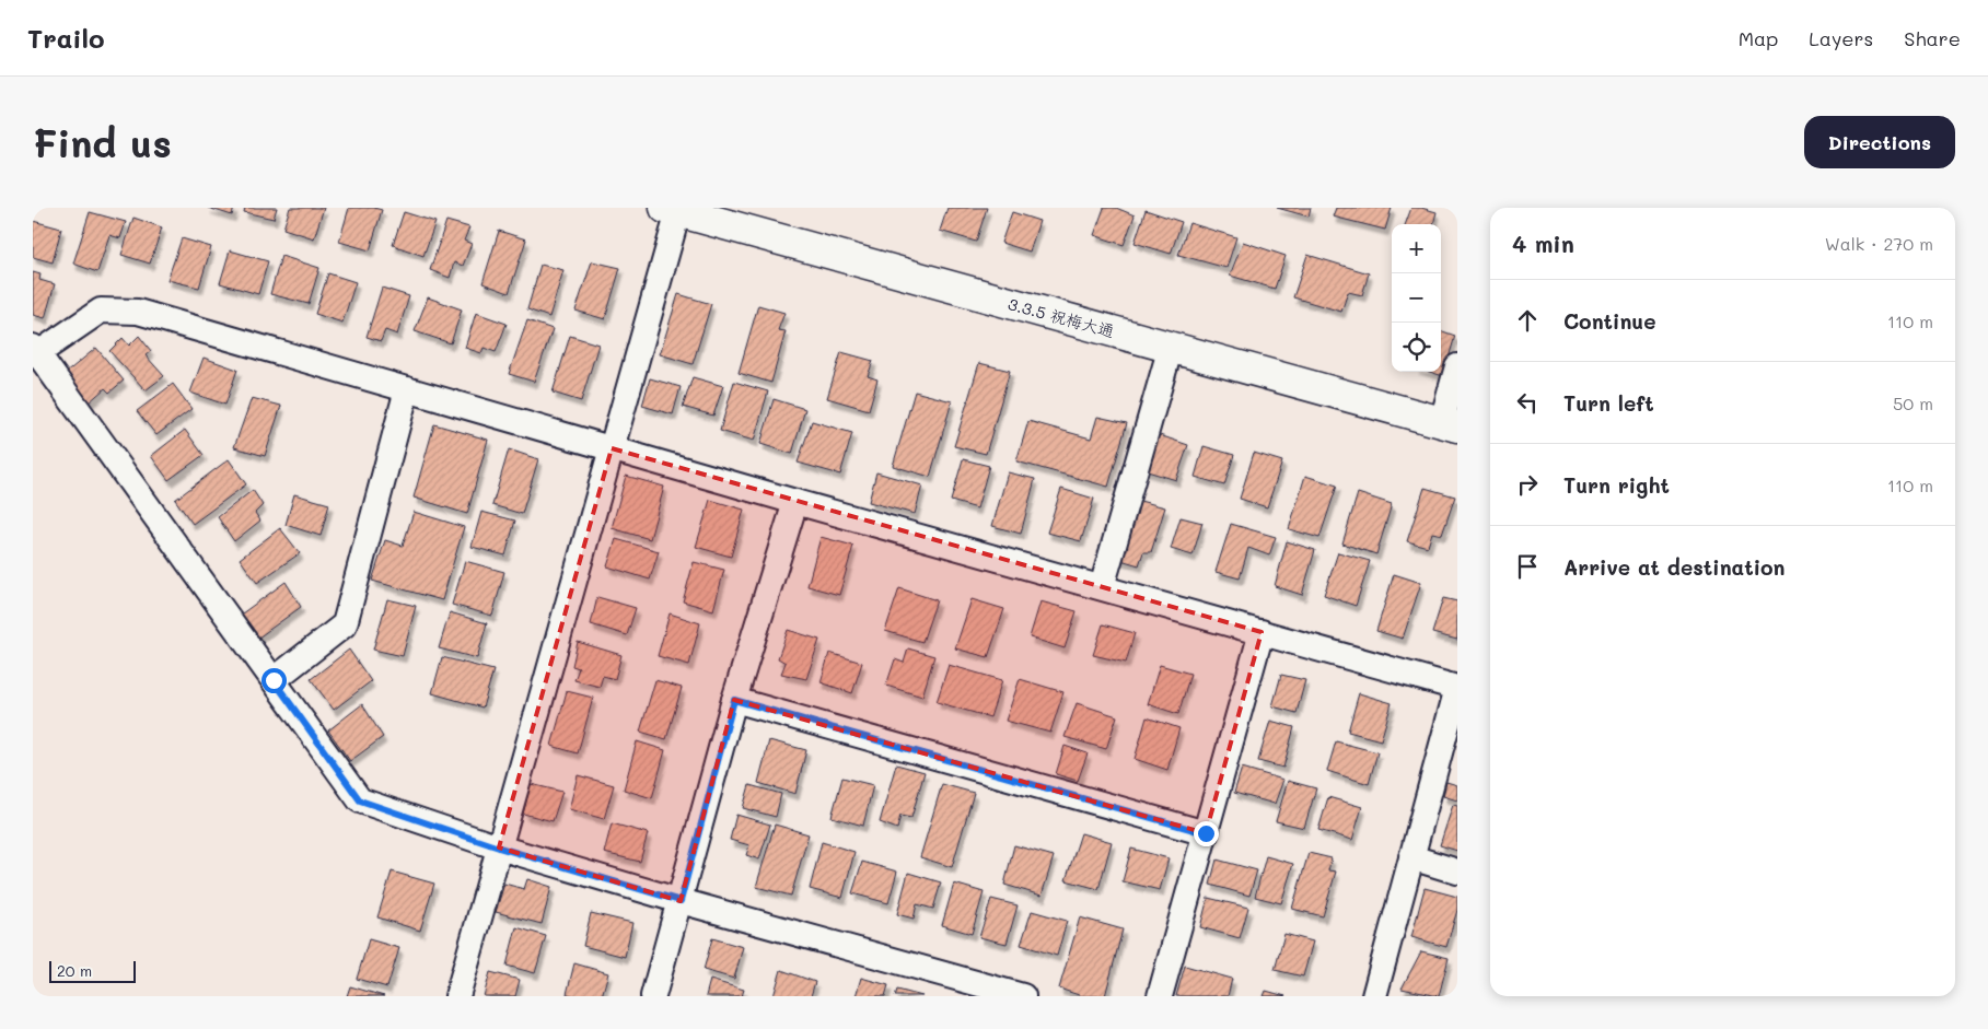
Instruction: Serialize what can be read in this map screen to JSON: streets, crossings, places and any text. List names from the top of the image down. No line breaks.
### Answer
{"streets":{"street":["3.3.5 祝梅大通"]},"scale_bar":"20 m","page":{"header":"Trailo","nav":["Map","Layers","Share"],"buttons":"Directions","title":"Find us","heading":["4 min","Walk · 270 m"],"map_buttons":["+","−"],"list":[["Continue","110 m"],["Turn left","50 m"],["Turn right","110 m"],"Arrive at destination"],"scale":"20 m"}}
